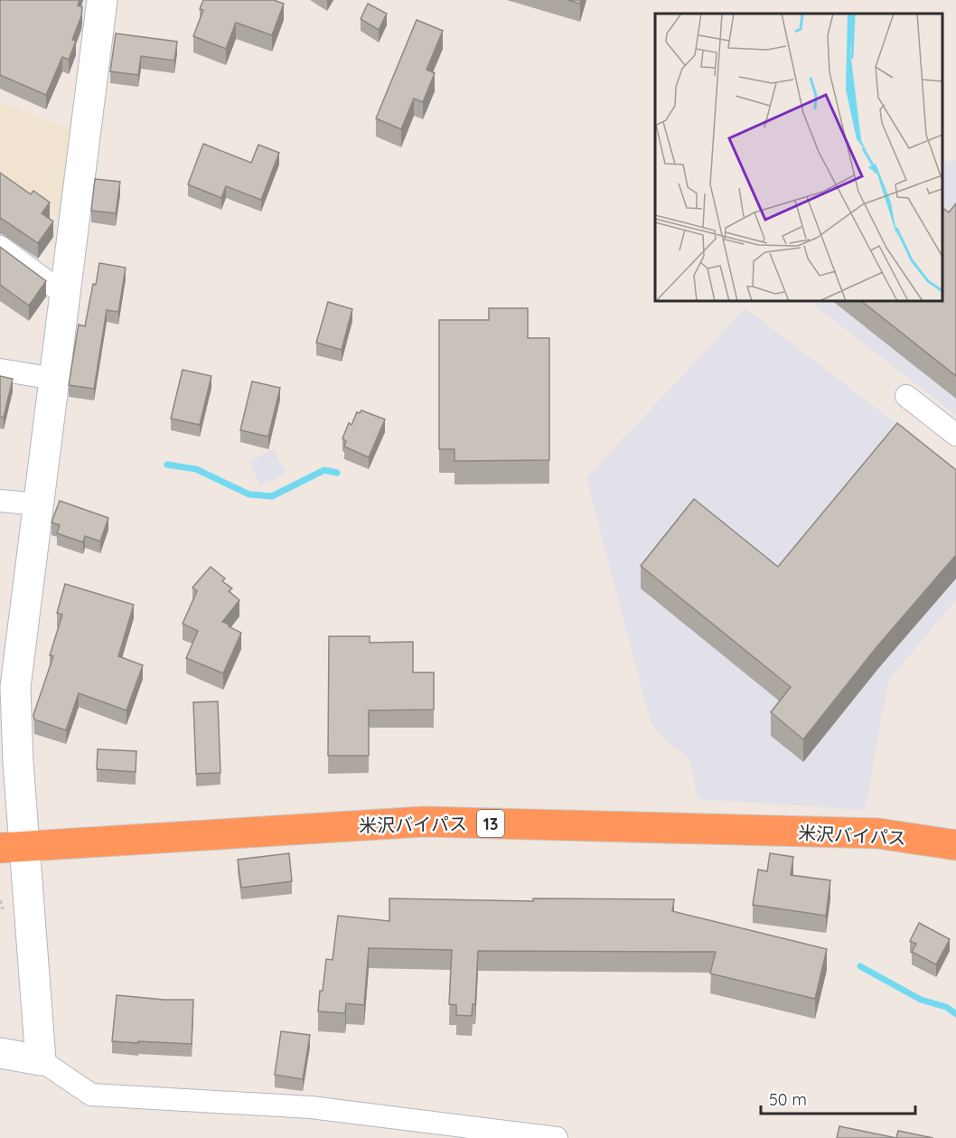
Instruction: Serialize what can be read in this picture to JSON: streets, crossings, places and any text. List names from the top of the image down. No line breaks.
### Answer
{"streets":{"highway":["13","米沢バイパス"]},"scale_bar":"50 m"}
